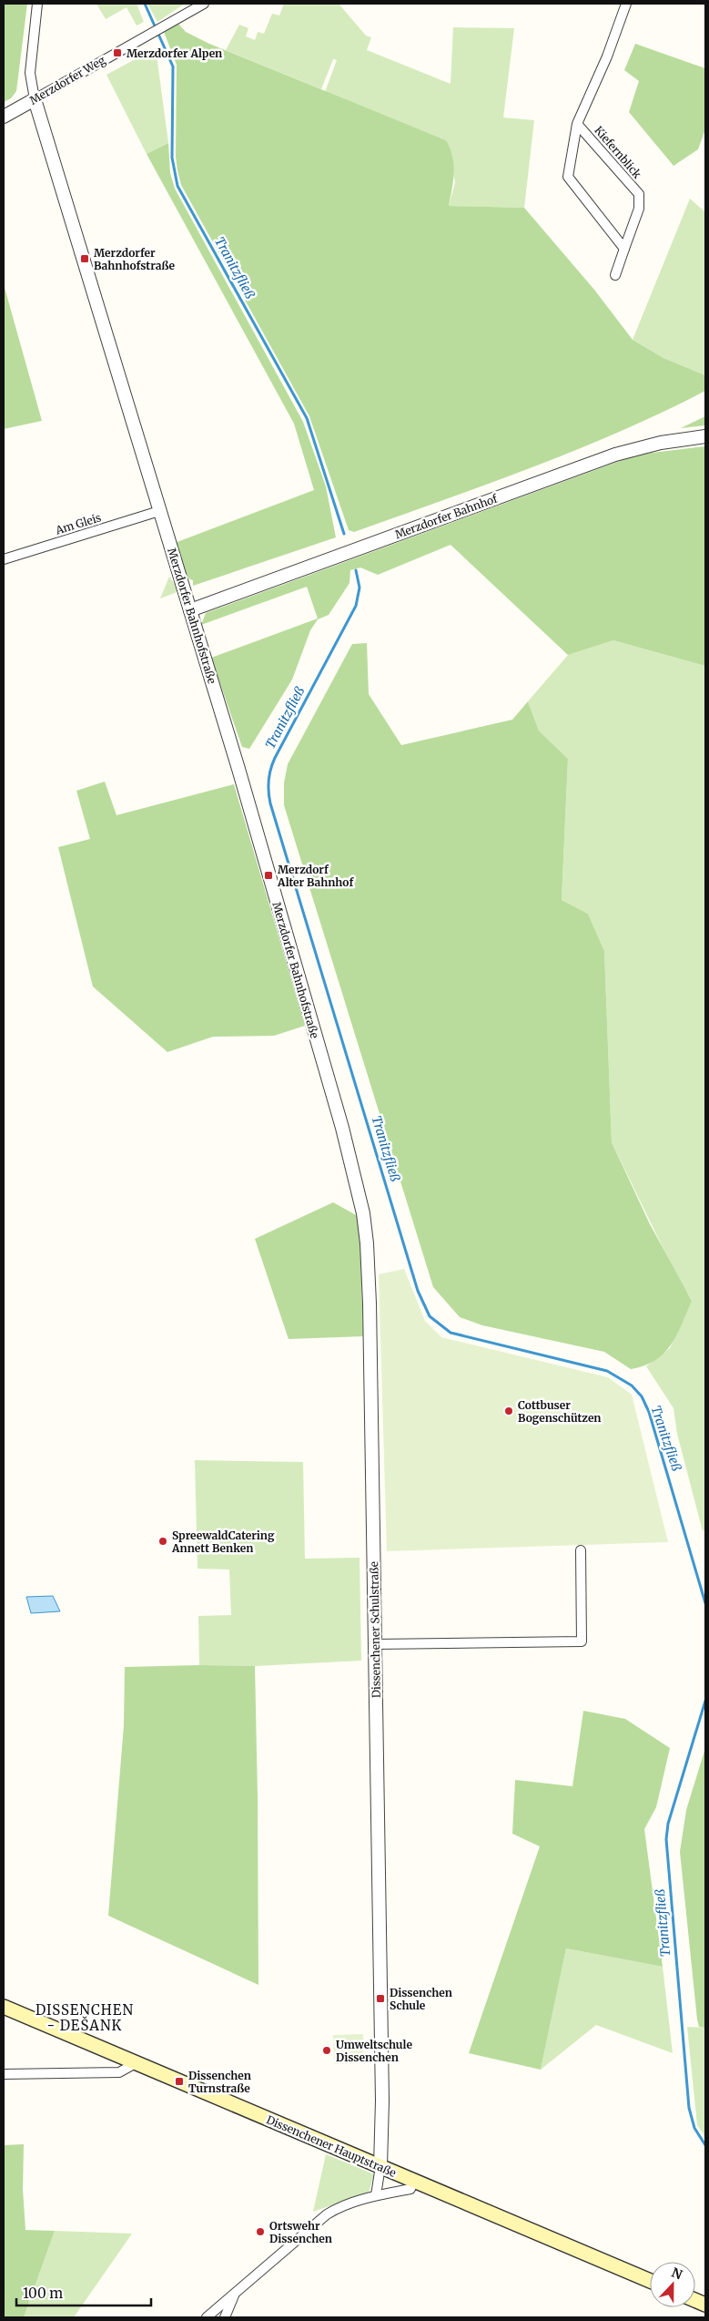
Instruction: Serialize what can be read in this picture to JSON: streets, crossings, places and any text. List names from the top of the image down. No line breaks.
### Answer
{"streets":{"main road":["Dissenchener Hauptstraße"],"street":["Merzdorfer Weg","Kiefernblick","Merzdorfer Bahnhof","Am Gleis","Merzdorfer Bahnhofstraße","Dissenchener Schulstraße"]},"crossings":[["Merzdorfer Weg","Merzdorfer Bahnhofstraße"],["Merzdorfer Bahnhof","Merzdorfer Bahnhofstraße"],["Am Gleis","Merzdorfer Bahnhofstraße"],["Merzdorfer Bahnhofstraße","Dissenchener Schulstraße"],["Dissenchener Schulstraße","Dissenchener Hauptstraße"]],"districts":["DISSENCHEN - DEŠANK"],"water":["Tranitzfließ"],"places":{"transit":["Merzdorfer Alpen","Merzdorfer Bahnhofstraße","Merzdorf Alter Bahnhof","Dissenchen Schule","Dissenchen Turnstraße"],"other":["Cottbuser Bogenschützen","SpreewaldCatering Annett Benken","Umweltschule Dissenchen","Ortswehr Dissenchen"]},"scale_bar":"100 m","north":"top"}
